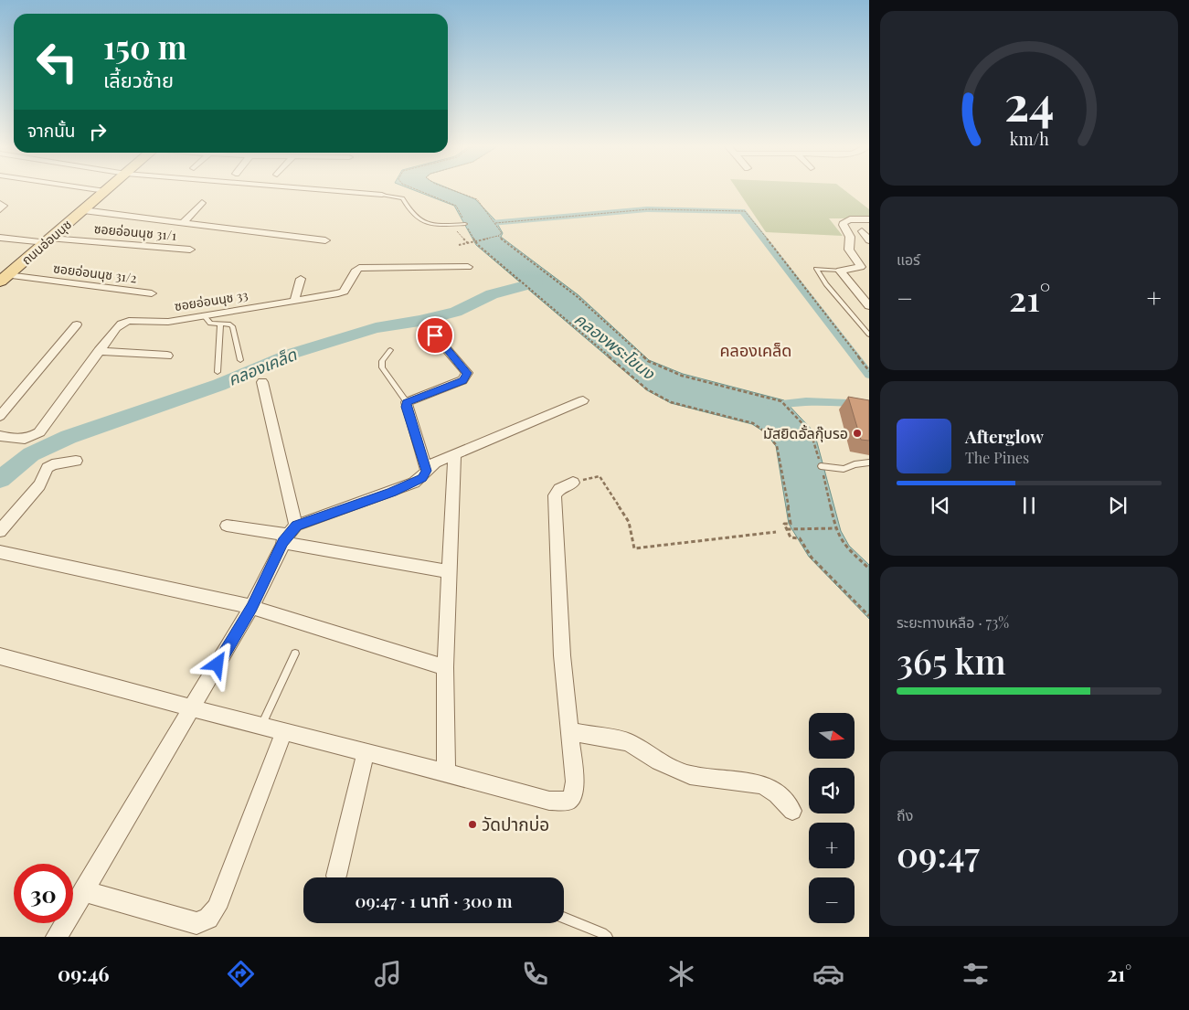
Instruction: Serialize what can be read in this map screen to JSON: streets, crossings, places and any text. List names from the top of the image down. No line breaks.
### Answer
{"streets":{"main road":["ถนนอ่อนนุช"],"street":["ซอยอ่อนนุช 31/1","ซอยอ่อนนุช 31/2","ซอยอ่อนนุช 33"]},"crossings":[["ซอยอ่อนนุช 31/1","ถนนอ่อนนุช"],["ถนนอ่อนนุช","ซอยอ่อนนุช 31/2"]],"districts":["คลองเคล็ด"],"water":["คลองพระโขนง","คลองเคล็ด"],"places":["มัสยิดอั้ลกุ๊บรอ","วัดปากบ่อ"],"north":"right","page":{"turn":["150 m","เลี้ยวซ้าย"],"then":"จากนั้น","tile":["แอร์",["ระยะทางเหลือ · 73%","365 km"],["ถึง","09:47"]],"heat":["−","21°","+"],"song":["Afterglow","The Pines"],"map_buttons":["+","−"],"limit":"30","trip":"09:47 · 1 นาที · 300 m","tabs":["09:46","21°"],"gauge":["24","km/h"]}}
